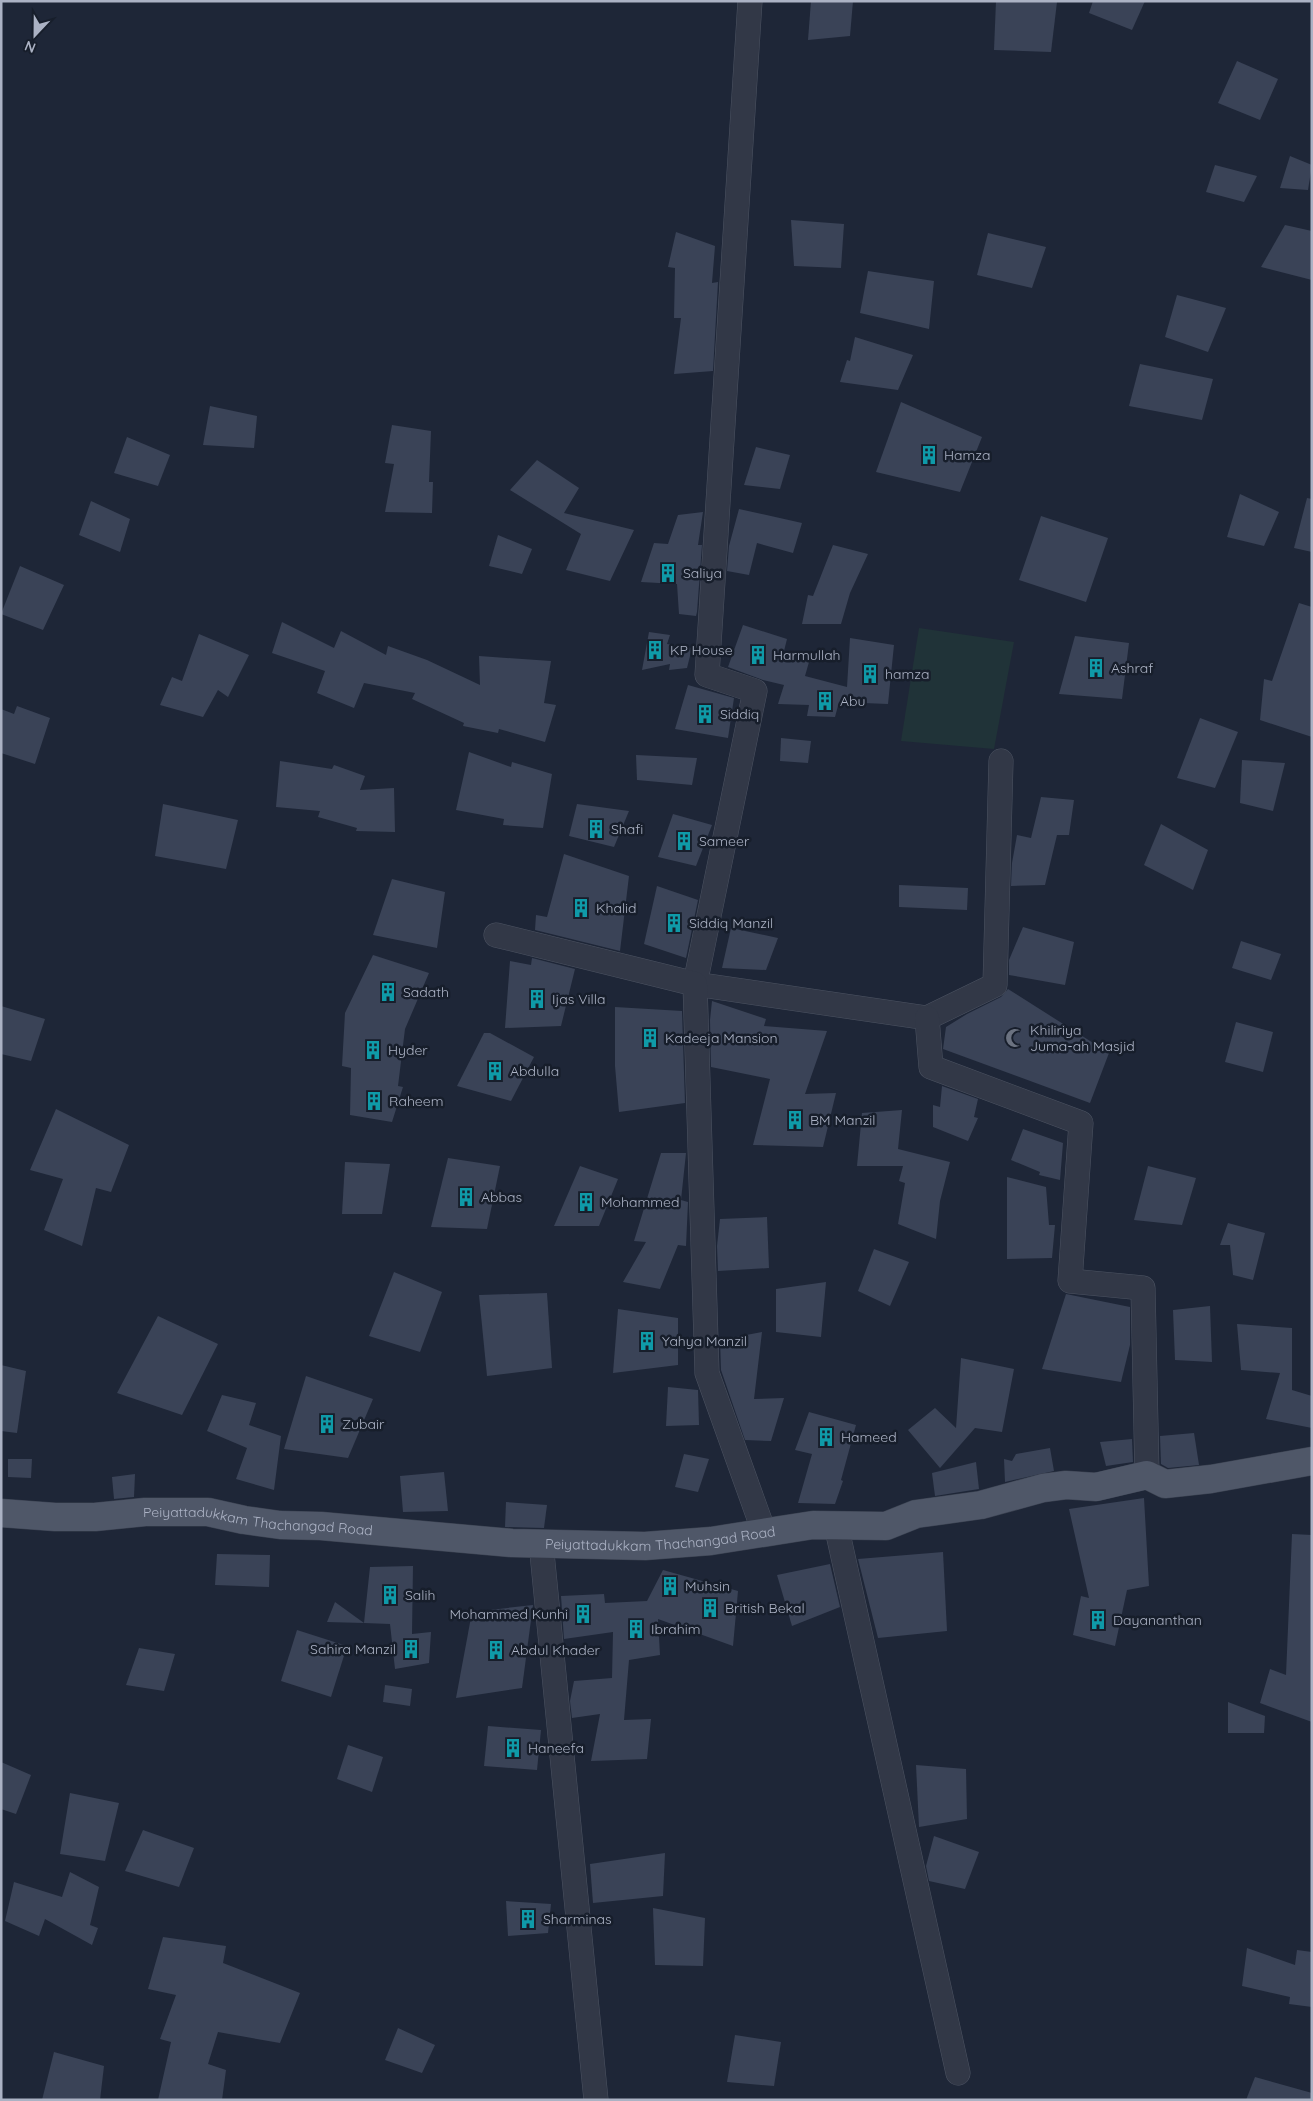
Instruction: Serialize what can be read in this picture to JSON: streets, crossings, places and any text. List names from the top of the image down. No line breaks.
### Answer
{"streets":{"main road":["Peiyattadukkam Thachangad Road"]},"places":{"building":["Hamza","Saliya","KP House","Harmullah","Ashraf","hamza","Abu","Siddiq","Shafi","Sameer","Khalid","Siddiq Manzil","Sadath","Ijas Villa","Kadeeja Mansion","Hyder","Abdulla","Raheem","BM Manzil","Abbas","Mohammed","Yahya Manzil","Zubair","Hameed","Muhsin","Salih","British Bekal","Mohammed Kunhi","Dayananthan","Ibrahim","Sahira Manzil","Abdul Khader","Haneefa","Sharminas"],"mosque":["Khiliriya Juma-ah Masjid"]},"north":"bottom"}
